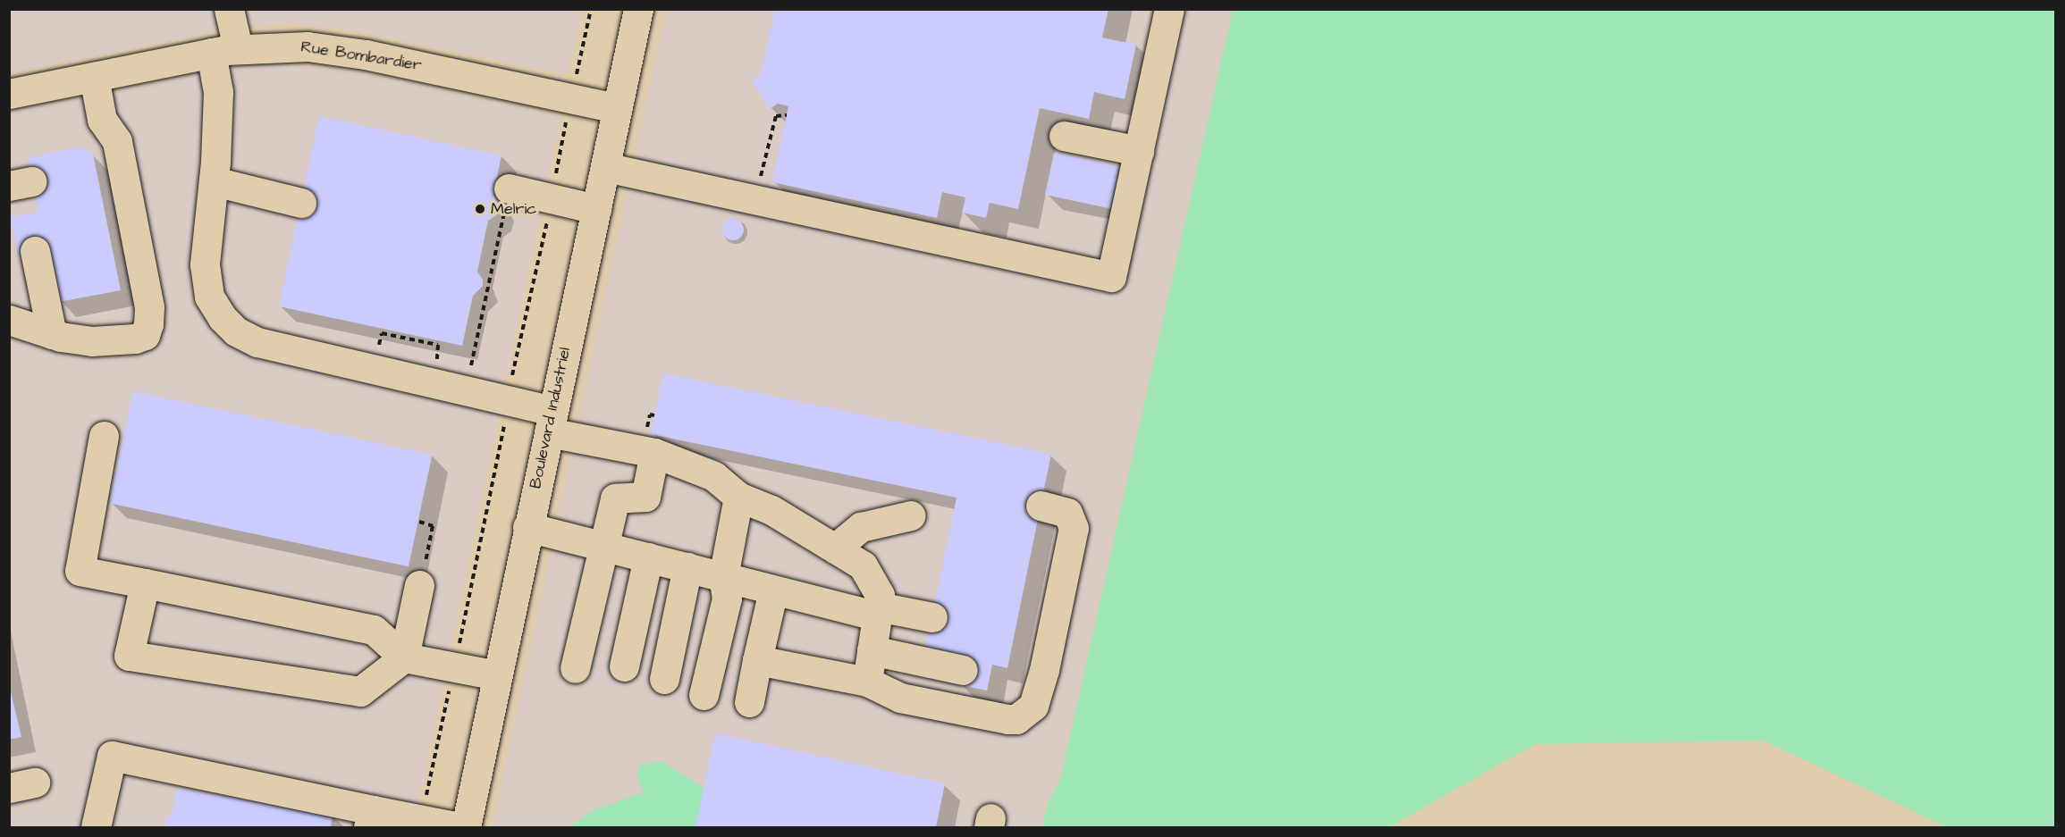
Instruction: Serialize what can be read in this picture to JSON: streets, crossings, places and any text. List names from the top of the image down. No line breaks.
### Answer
{"streets":{"street":["Rue Bombardier","Boulevard Industriel"]},"crossings":[["Rue Bombardier","Boulevard Industriel"]],"places":["Melric"]}
